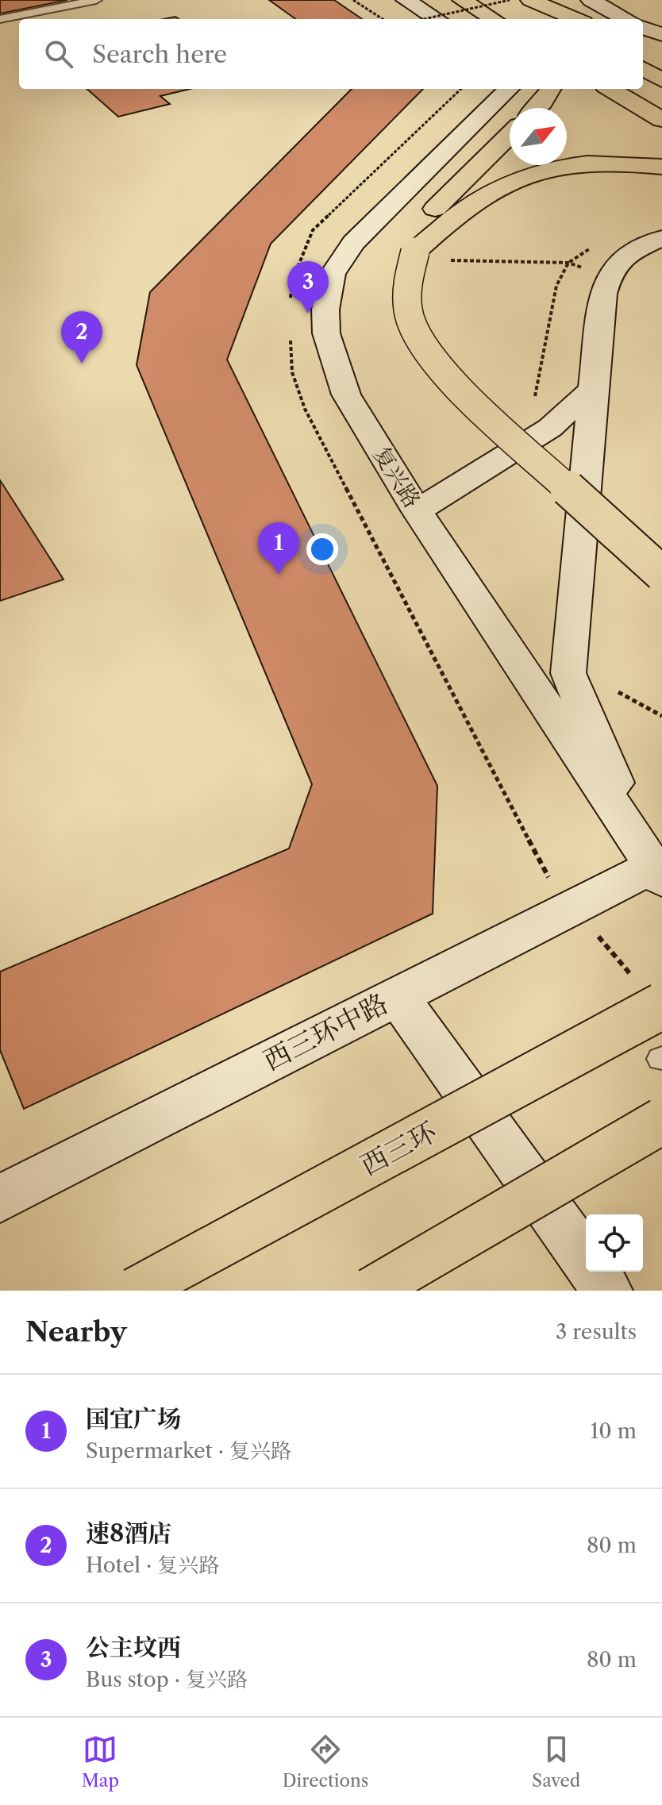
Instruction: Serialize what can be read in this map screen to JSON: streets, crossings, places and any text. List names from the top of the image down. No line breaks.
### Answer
{"streets":{"highway":["西三环"],"street":["复兴路","西三环中路"]},"crossings":[["复兴路","西三环中路"]],"north":"top right","page":{"search":"Search here","pins":["3","2","1"],"heading":["Nearby","3 results"],"list":[{"mark":"1","name":"国宜广场","note":"Supermarket · 复兴路","value":"10 m"},{"mark":"2","name":"速8酒店","note":"Hotel · 复兴路","value":"80 m"},{"mark":"3","name":"公主坟西","note":"Bus stop · 复兴路","value":"80 m"}],"nav":["Map","Directions","Saved"]}}
